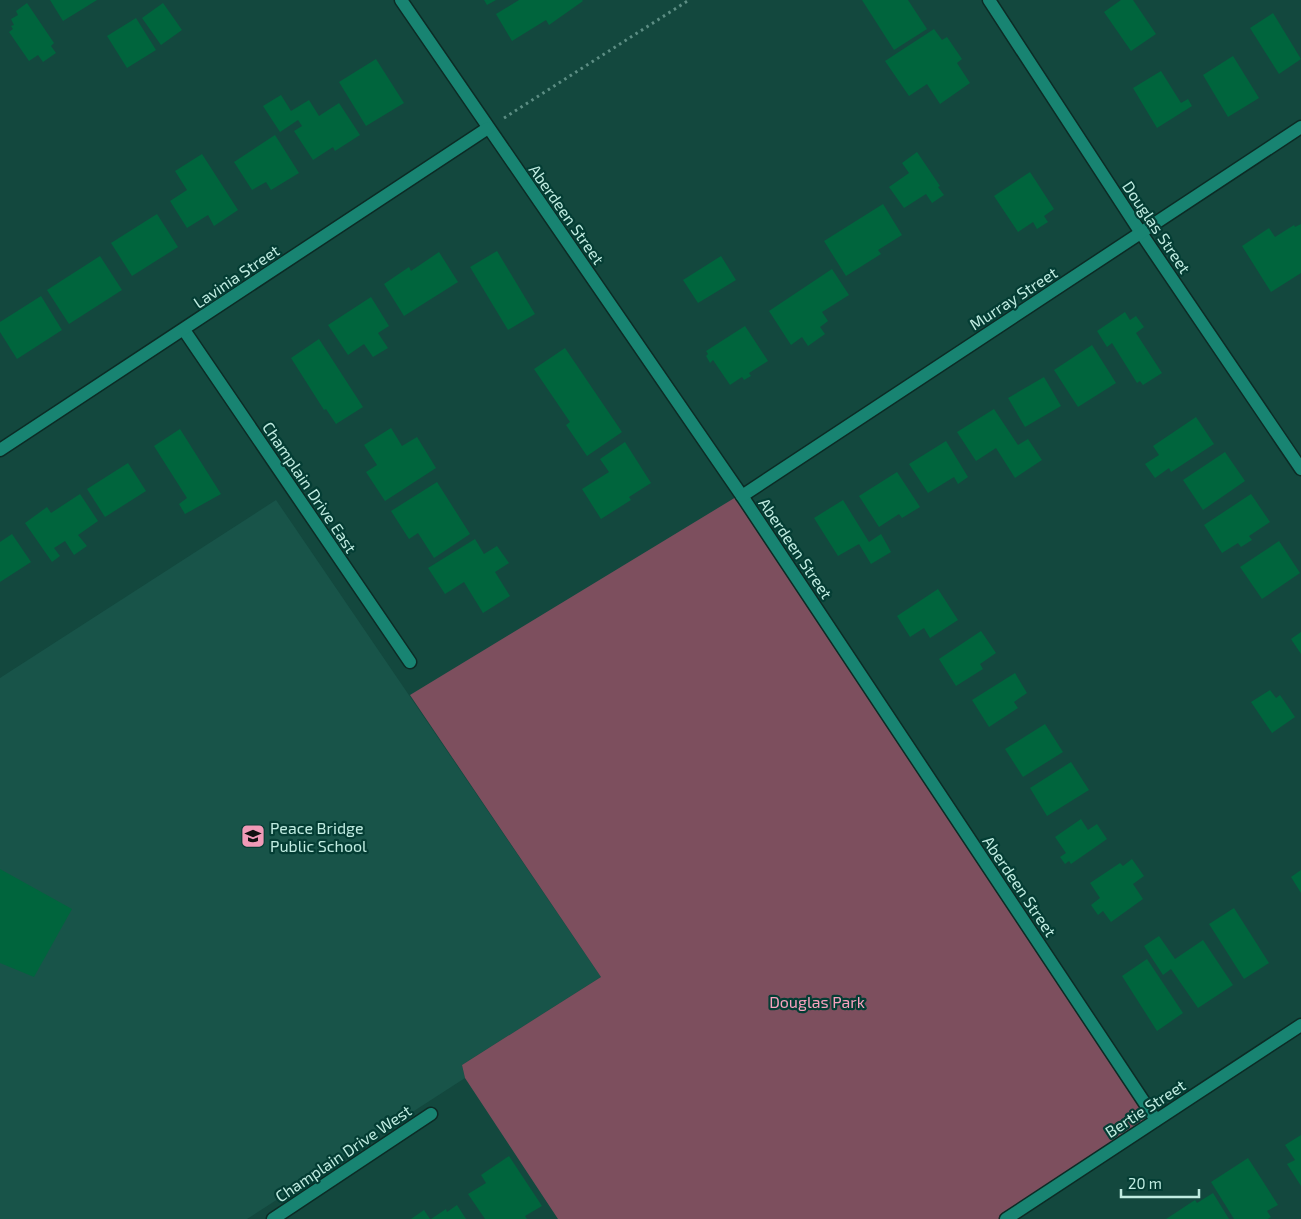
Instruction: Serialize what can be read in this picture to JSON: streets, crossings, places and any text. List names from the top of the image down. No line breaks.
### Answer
{"streets":{"street":["Aberdeen Street","Douglas Street","Lavinia Street","Murray Street","Champlain Drive East","Bertie Street","Champlain Drive West"]},"crossings":[["Aberdeen Street","Lavinia Street"],["Aberdeen Street","Murray Street"],["Aberdeen Street","Bertie Street"],["Douglas Street","Murray Street"],["Lavinia Street","Champlain Drive East"]],"parks":["Douglas Park"],"places":{"school or university":["Peace Bridge Public School"]},"scale_bar":"20 m"}
